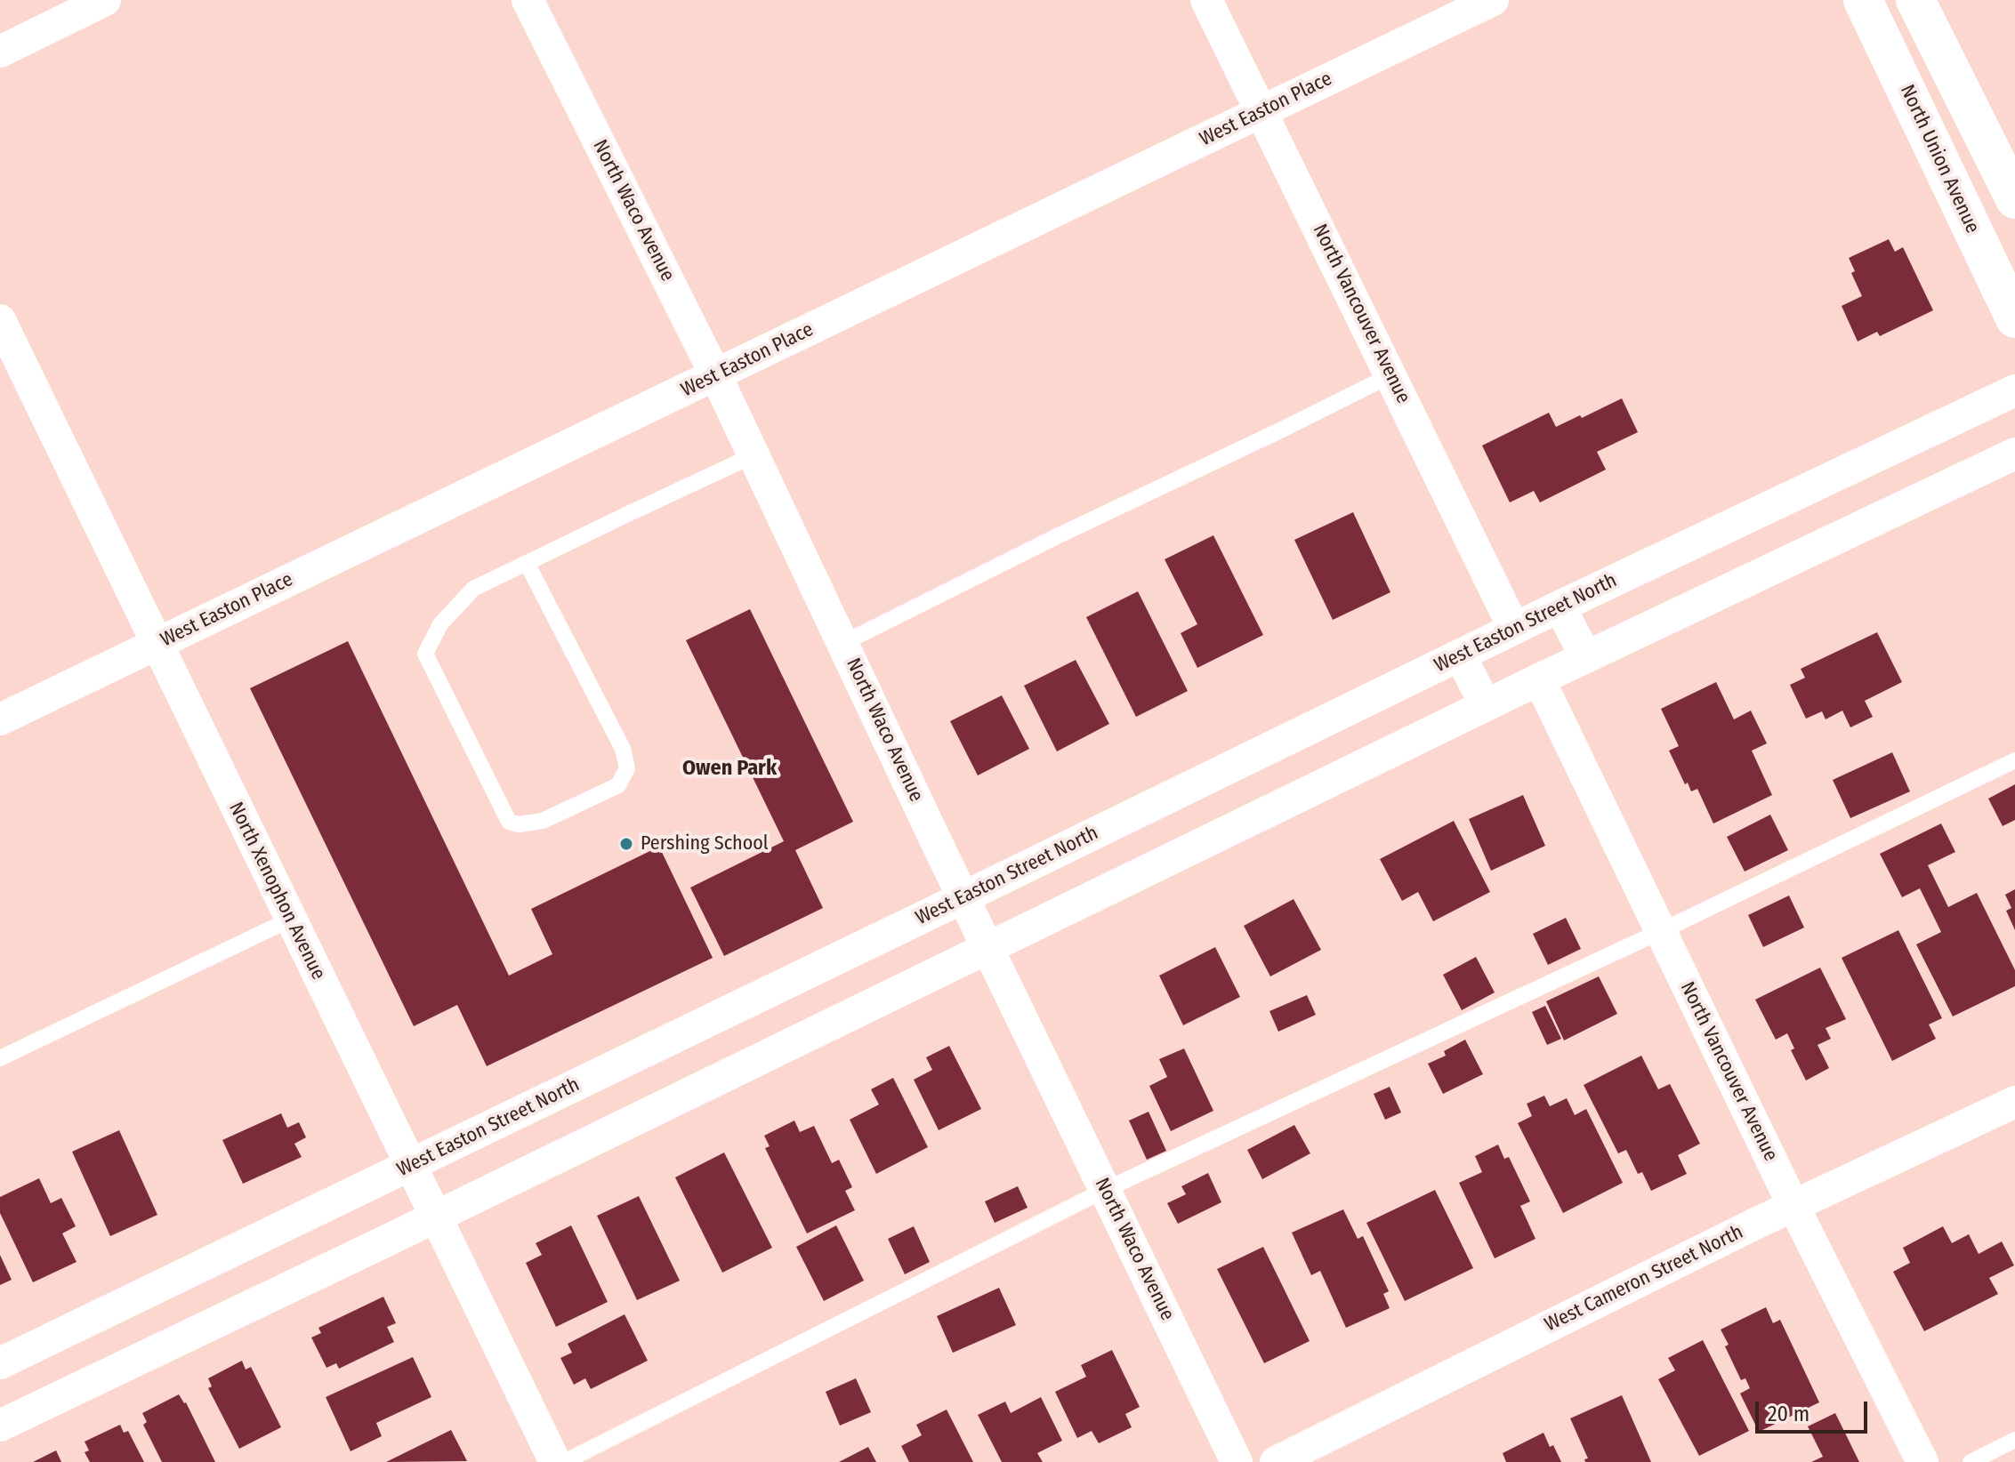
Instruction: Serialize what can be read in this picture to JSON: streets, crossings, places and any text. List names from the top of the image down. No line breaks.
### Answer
{"streets":{"street":["West Easton Place","North Union Avenue","North Waco Avenue","North Vancouver Avenue","West Easton Street North","North Xenophon Avenue","West Cameron Street North"]},"crossings":[["West Easton Place","North Waco Avenue"],["West Easton Place","North Vancouver Avenue"],["West Easton Place","North Xenophon Avenue"],["North Waco Avenue","West Easton Street North"],["North Vancouver Avenue","West Easton Street North"],["North Vancouver Avenue","West Cameron Street North"],["West Easton Street North","North Xenophon Avenue"]],"districts":["Owen Park"],"places":["Pershing School"],"scale_bar":"20 m"}
